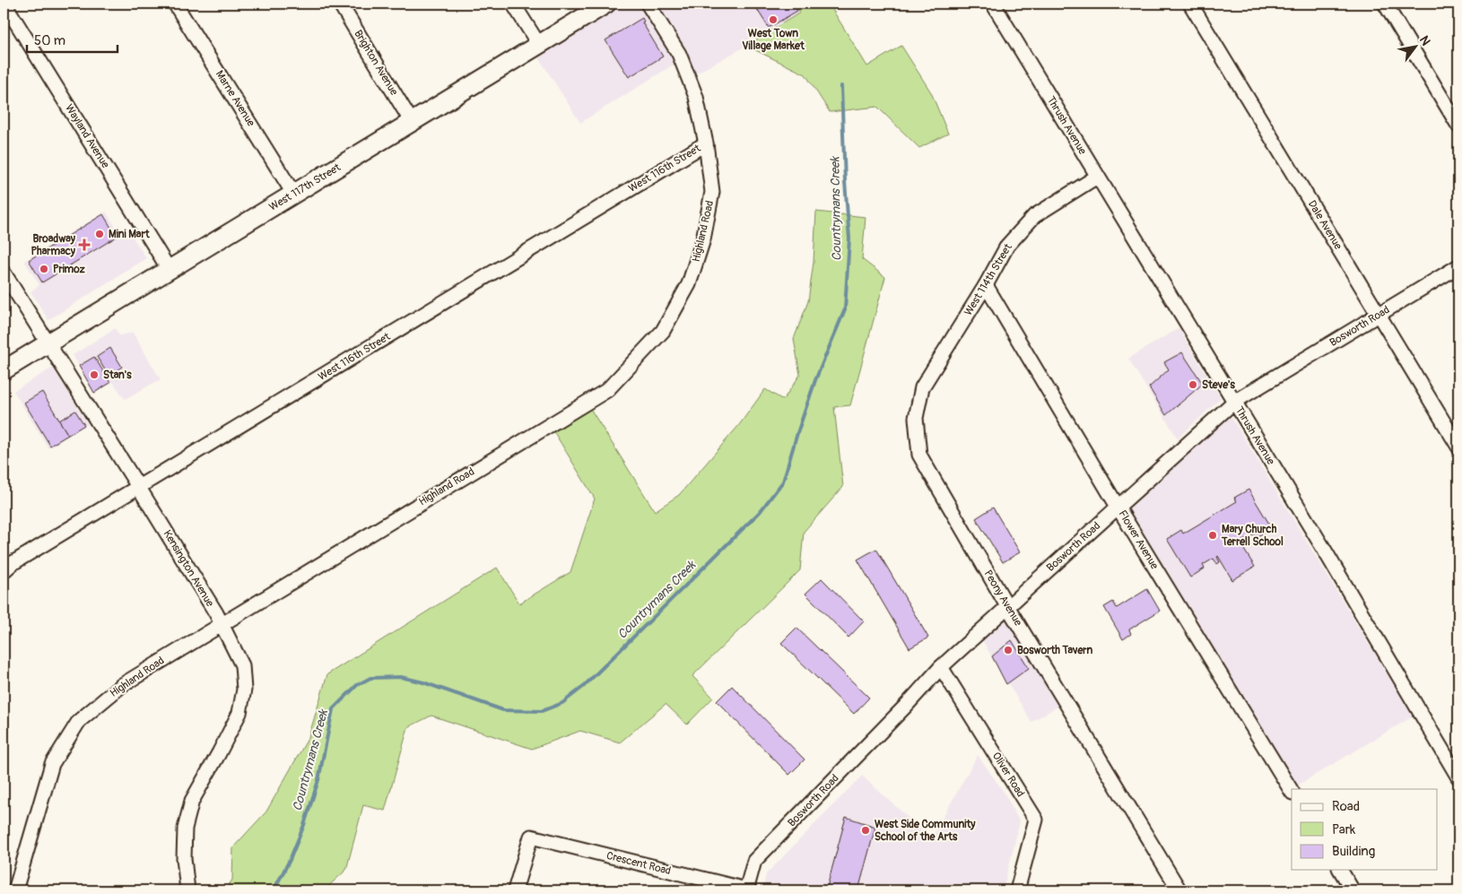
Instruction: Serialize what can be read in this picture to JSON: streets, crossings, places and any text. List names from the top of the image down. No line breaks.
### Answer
{"streets":{"main road":["West 117th Street"],"street":["Brighton Avenue","Marne Avenue","Thrush Avenue","Wayland Avenue","West 116th Street","Dale Avenue","Highland Road","West 114th Street","Bosworth Road","Flower Avenue","Kensington Avenue","Peony Avenue","Oliver Road","Crescent Road"]},"crossings":[["Brighton Avenue","West 117th Street"],["Marne Avenue","West 117th Street"],["Thrush Avenue","West 114th Street"],["Thrush Avenue","Bosworth Road"],["Wayland Avenue","West 117th Street"],["West 116th Street","Highland Road"],["West 116th Street","Kensington Avenue"],["West 117th Street","Kensington Avenue"],["Dale Avenue","Bosworth Road"],["Highland Road","Kensington Avenue"],["West 114th Street","Flower Avenue"],["West 114th Street","Peony Avenue"],["Bosworth Road","Flower Avenue"],["Bosworth Road","Peony Avenue"],["Bosworth Road","Oliver Road"],["Bosworth Road","Crescent Road"]],"water":["Countrymans Creek"],"places":{"other":["West Town Village Market","Mini Mart","Primoz","Stan's","Steve's","Mary Church Terrell School","Bosworth Tavern","West Side Community School of the Arts"],"health":["Broadway Pharmacy"]},"legend":["Road","Park","Building"],"scale_bar":"50 m","north":"top right"}
